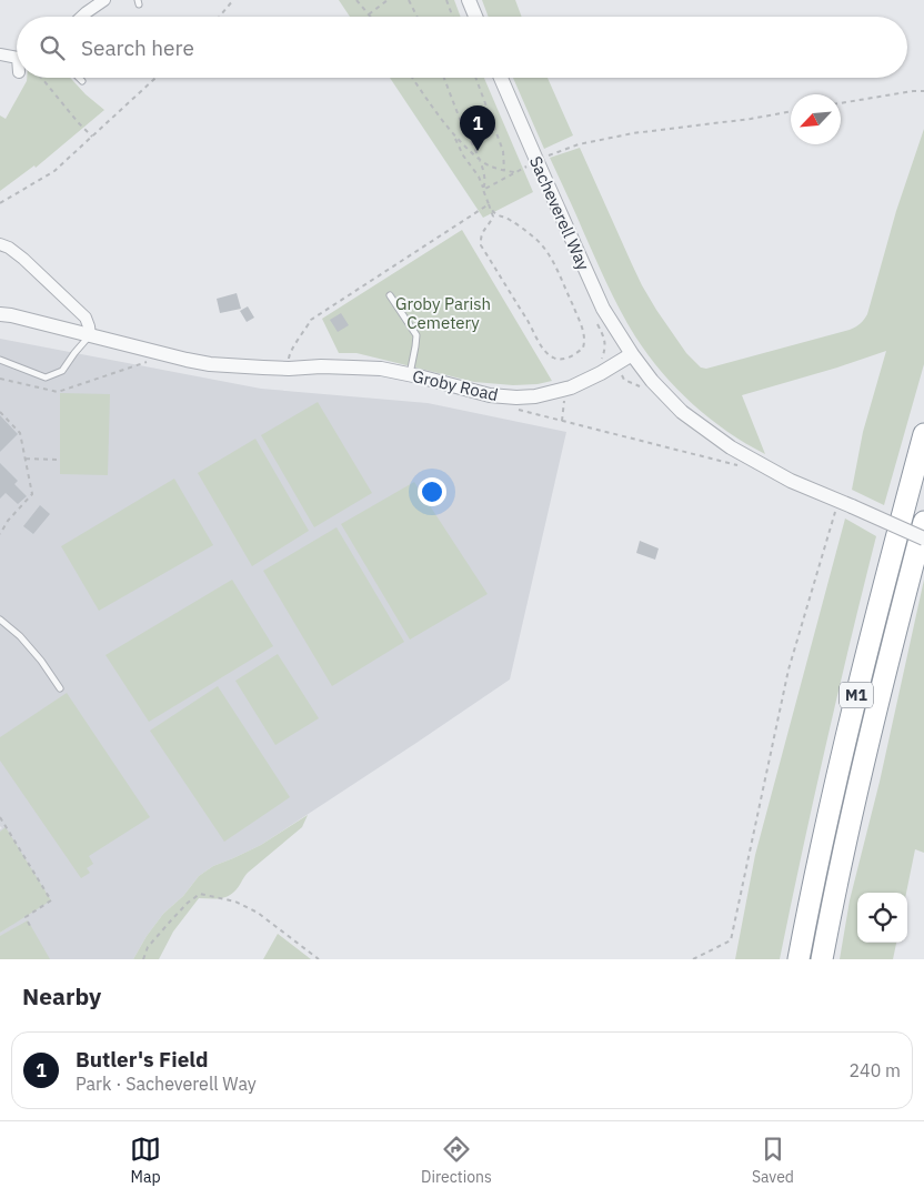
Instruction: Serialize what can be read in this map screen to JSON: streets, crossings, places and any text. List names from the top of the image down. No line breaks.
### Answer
{"streets":{"highway":["M1"],"street":["Sacheverell Way","Groby Road"]},"crossings":[["Sacheverell Way","Groby Road"]],"parks":["Groby Parish Cemetery"],"north":"bottom left","page":{"search":"Search here","pins":"1","heading":"Nearby","list":[{"mark":"1","name":"Butler's Field","note":"Park · Sacheverell Way","value":"240 m"}],"nav":["Map","Directions","Saved"]}}
